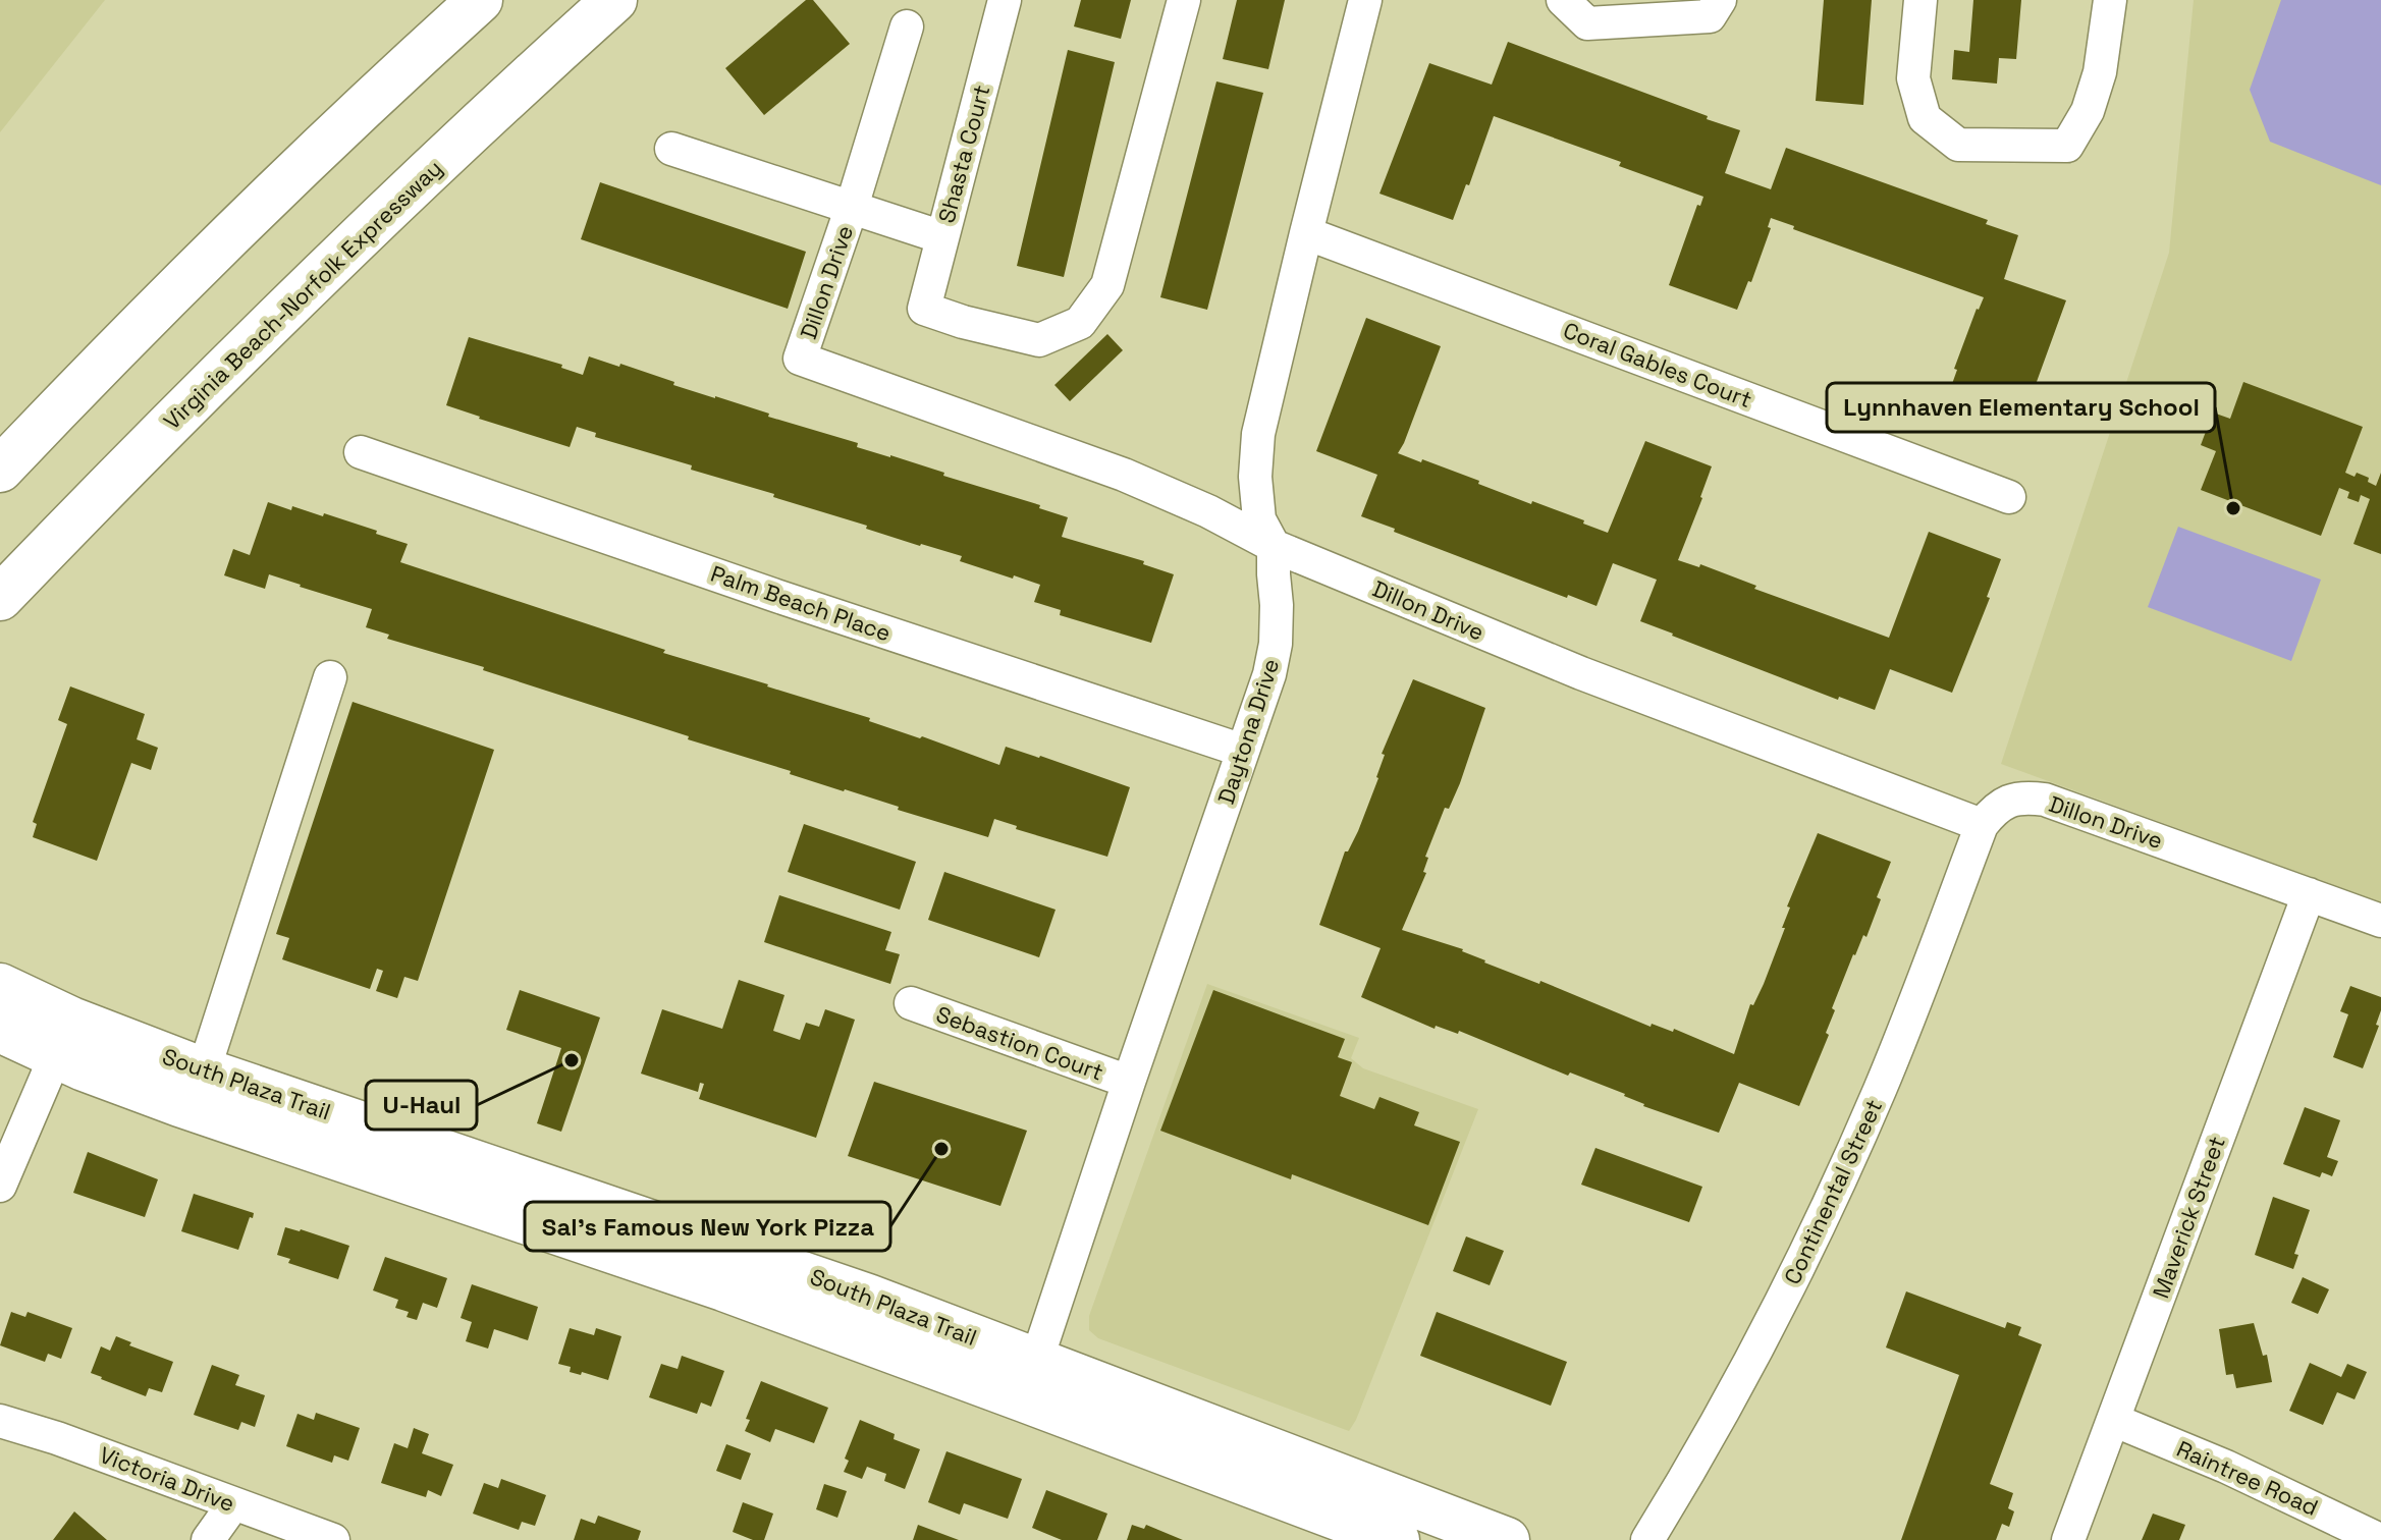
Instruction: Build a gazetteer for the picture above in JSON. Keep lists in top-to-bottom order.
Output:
{
  "streets": {
    "main road": ["Virginia Beach-Norfolk Expressway", "South Plaza Trail"],
    "street": [
      "Shasta Court",
      "Dillon Drive",
      "Coral Gables Court",
      "Palm Beach Place",
      "Daytona Drive",
      "Sebastion Court",
      "Continental Street",
      "Maverick Street",
      "Raintree Road",
      "Victoria Drive"
    ]
  },
  "crossings": [
    ["Dillon Drive", "Daytona Drive"],
    ["Dillon Drive", "Continental Street"],
    ["Dillon Drive", "Maverick Street"],
    ["Coral Gables Court", "Daytona Drive"],
    ["Palm Beach Place", "Daytona Drive"],
    ["Daytona Drive", "Sebastion Court"],
    ["Daytona Drive", "South Plaza Trail"],
    ["Maverick Street", "Raintree Road"]
  ],
  "places": ["Lynnhaven Elementary School", "U-Haul", "Sal's Famous New York Pizza"]
}
